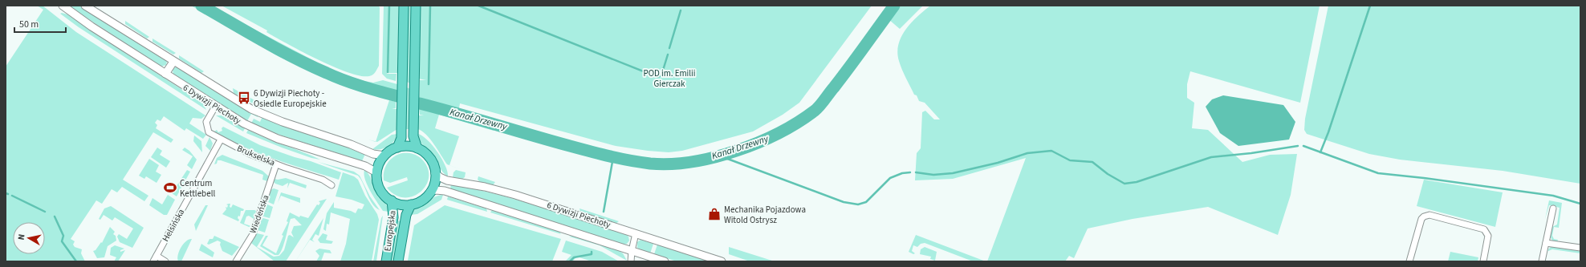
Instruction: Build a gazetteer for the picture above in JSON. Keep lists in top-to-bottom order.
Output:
{
  "streets": {
    "main road": ["Europejska"],
    "street": [
      "6 Dywizji Piechoty",
      "Brukselska",
      "Wiedeńska",
      "Helsińska"
    ]
  },
  "crossings": [
    ["6 Dywizji Piechoty", "Brukselska"],
    ["6 Dywizji Piechoty", "Europejska"],
    ["Brukselska", "Wiedeńska"],
    ["Brukselska", "Helsińska"]
  ],
  "water": ["Kanał Drzewny"],
  "parks": ["POD im. Emilii Gierczak"],
  "places": {
    "bus stop": ["6 Dywizji Piechoty - Osiedle Europejskie"],
    "sports": ["Centrum Kettlebell"],
    "shop": ["Mechanika Pojazdowa Witold Ostrysz"]
  },
  "scale_bar": "50 m",
  "north": "left"
}
